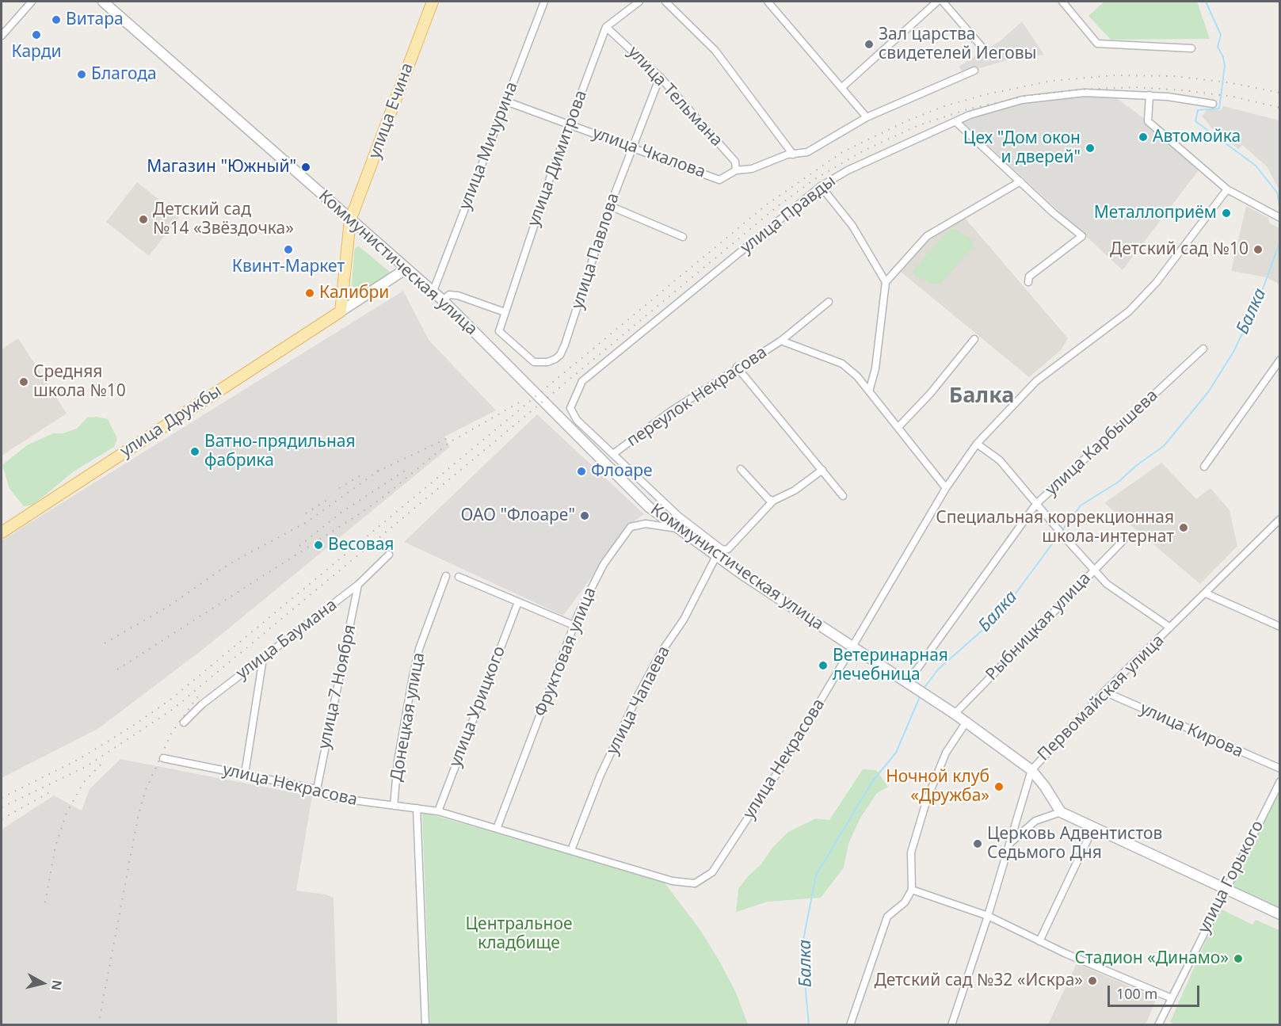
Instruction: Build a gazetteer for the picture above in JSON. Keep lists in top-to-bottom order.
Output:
{
  "streets": {
    "main road": ["улица Ечина", "Коммунистическая улица", "улица Дружбы"],
    "street": [
      "улица Тельмана",
      "улица Мичурина",
      "улица Чкалова",
      "улица Димитрова",
      "улица Правды",
      "улица Павлова",
      "переулок Некрасова",
      "улица Карбышева",
      "Рыбницкая улица",
      "улица Баумана",
      "Фруктовая улица",
      "улица 7 Ноября",
      "Первомайская улица",
      "улица Чапаева",
      "улица Урицкого",
      "Донецкая улица",
      "улица Кирова",
      "улица Некрасова",
      "улица Горького"
    ]
  },
  "crossings": [
    ["улица Тельмана", "улица Чкалова"],
    ["улица Тельмана", "улица Димитрова"],
    ["улица Тельмана", "улица Павлова"],
    ["улица Ечина", "Коммунистическая улица"],
    ["улица Мичурина", "улица Чкалова"],
    ["улица Мичурина", "Коммунистическая улица"],
    ["улица Чкалова", "улица Димитрова"],
    ["улица Чкалова", "улица Павлова"],
    ["улица Димитрова", "улица Павлова"],
    ["улица Правды", "переулок Некрасова"],
    ["Коммунистическая улица", "улица Дружбы"],
    ["Коммунистическая улица", "улица Карбышева"],
    ["Коммунистическая улица", "Рыбницкая улица"],
    ["Коммунистическая улица", "Фруктовая улица"],
    ["Коммунистическая улица", "Первомайская улица"],
    ["Коммунистическая улица", "улица Чапаева"],
    ["Коммунистическая улица", "улица Некрасова"],
    ["переулок Некрасова", "улица Некрасова"],
    ["улица Баумана", "улица 7 Ноября"],
    ["Фруктовая улица", "улица Некрасова"],
    ["улица 7 Ноября", "улица Некрасова"],
    ["Первомайская улица", "улица Кирова"],
    ["улица Чапаева", "улица Некрасова"],
    ["улица Урицкого", "улица Некрасова"],
    ["Донецкая улица", "улица Некрасова"]
  ],
  "districts": ["Балка"],
  "water": ["Балка"],
  "parks": ["Центральное кладбище"],
  "places": [
    "Витара",
    "Карди",
    "Зал царства свидетелей Иеговы",
    "Благода",
    "Автомойка",
    "Цех \"Дом окон и дверей\"",
    "Магазин \"Южный\"",
    "Металлоприём",
    "Детский сад №14 «Звёздочка»",
    "Квинт-Маркет",
    "Детский сад №10",
    "Калибри",
    "Средняя школа №10",
    "Ватно-прядильная фабрика",
    "Флоаре",
    "ОАО \"Флоаре\"",
    "Специальная коррекционная школа-интернат",
    "Весовая",
    "Ветеринарная лечебница",
    "Ночной клуб «Дружба»",
    "Церковь Адвентистов Седьмого Дня",
    "Стадион «Динамо»",
    "Детский сад №32 «Искра»"
  ],
  "scale_bar": "100 m",
  "north": "right"
}
